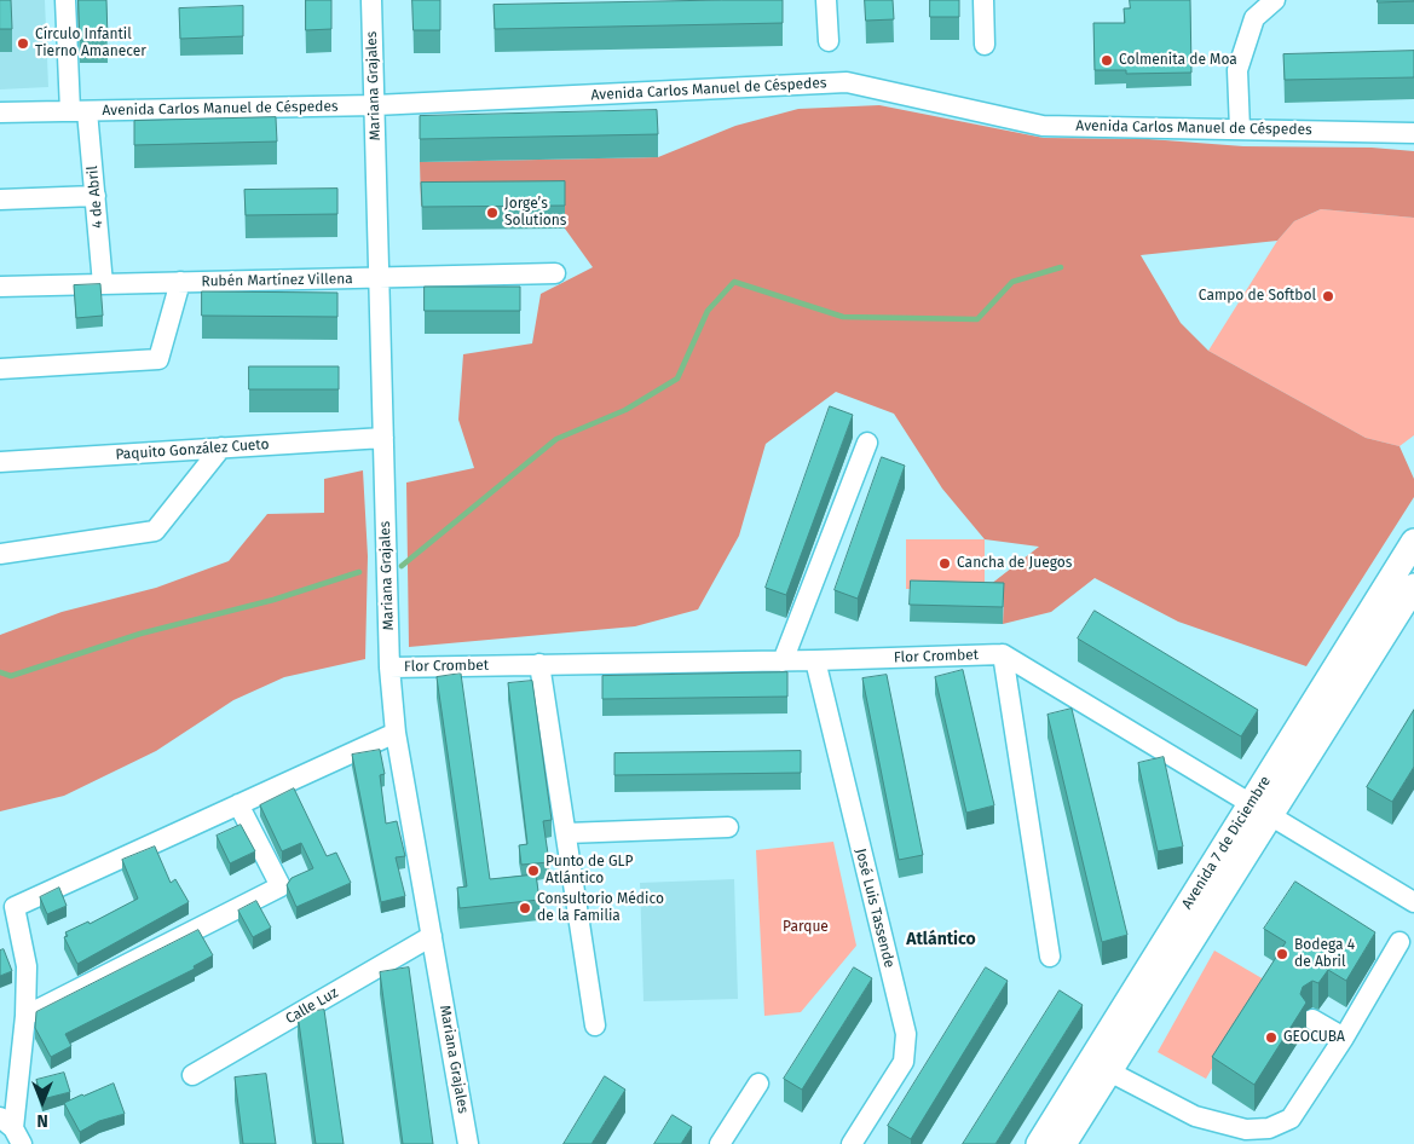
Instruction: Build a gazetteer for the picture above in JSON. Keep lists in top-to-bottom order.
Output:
{
  "streets": {
    "main road": ["Avenida 7 de Diciembre"],
    "street": [
      "Mariana Grajales",
      "Avenida Carlos Manuel de Céspedes",
      "4 de Abril",
      "Rubén Martínez Villena",
      "Paquito González Cueto",
      "Flor Crombet",
      "José Luis Tassende",
      "Calle Luz"
    ]
  },
  "crossings": [
    ["Mariana Grajales", "Avenida Carlos Manuel de Céspedes"],
    ["Mariana Grajales", "Rubén Martínez Villena"],
    ["Mariana Grajales", "Paquito González Cueto"],
    ["Mariana Grajales", "Flor Crombet"],
    ["Mariana Grajales", "Calle Luz"],
    ["Avenida Carlos Manuel de Céspedes", "4 de Abril"],
    ["4 de Abril", "Rubén Martínez Villena"],
    ["Flor Crombet", "José Luis Tassende"]
  ],
  "districts": ["Atlántico"],
  "parks": ["Parque"],
  "places": [
    "Círculo Infantil Tierno Amanecer",
    "Colmenita de Moa",
    "Jorge’s Solutions",
    "Campo de Softbol",
    "Cancha de Juegos",
    "Punto de GLP Atlántico",
    "Consultorio Médico de la Familia",
    "Bodega 4 de Abril",
    "GEOCUBA"
  ],
  "north": "bottom"
}
